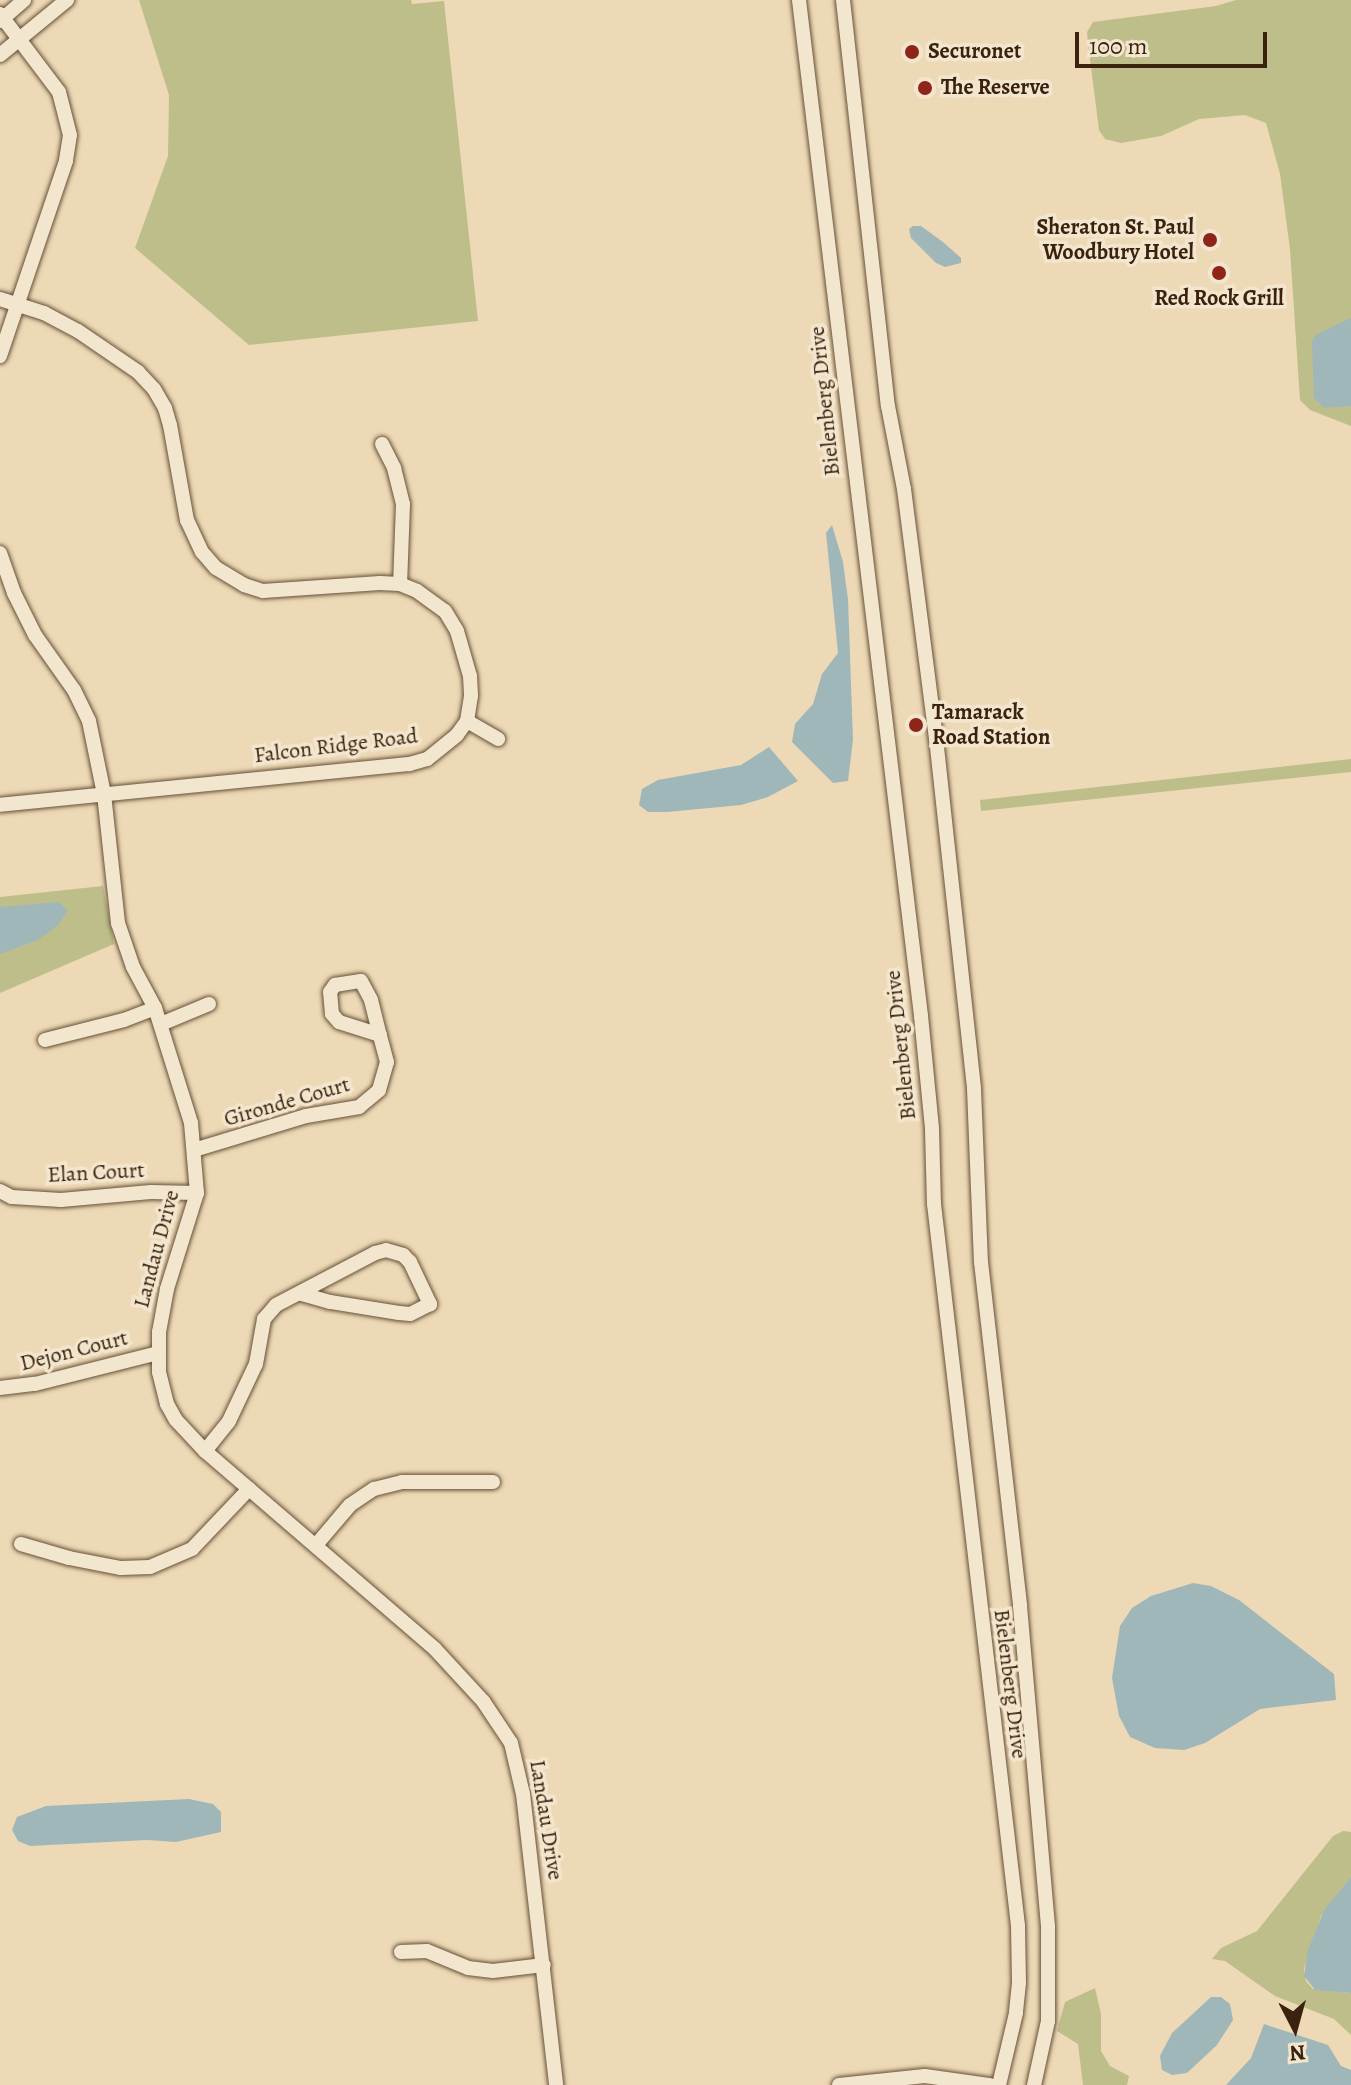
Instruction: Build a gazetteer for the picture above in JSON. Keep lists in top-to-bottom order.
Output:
{
  "streets": {
    "street": [
      "Bielenberg Drive",
      "Falcon Ridge Road",
      "Gironde Court",
      "Elan Court",
      "Landau Drive",
      "Dejon Court"
    ]
  },
  "crossings": [
    ["Falcon Ridge Road", "Landau Drive"],
    ["Gironde Court", "Landau Drive"],
    ["Elan Court", "Landau Drive"],
    ["Landau Drive", "Dejon Court"]
  ],
  "places": [
    "Securonet",
    "The Reserve",
    "Sheraton St. Paul Woodbury Hotel",
    "Red Rock Grill",
    "Tamarack Road Station"
  ],
  "scale_bar": "100 m",
  "north": "bottom"
}
